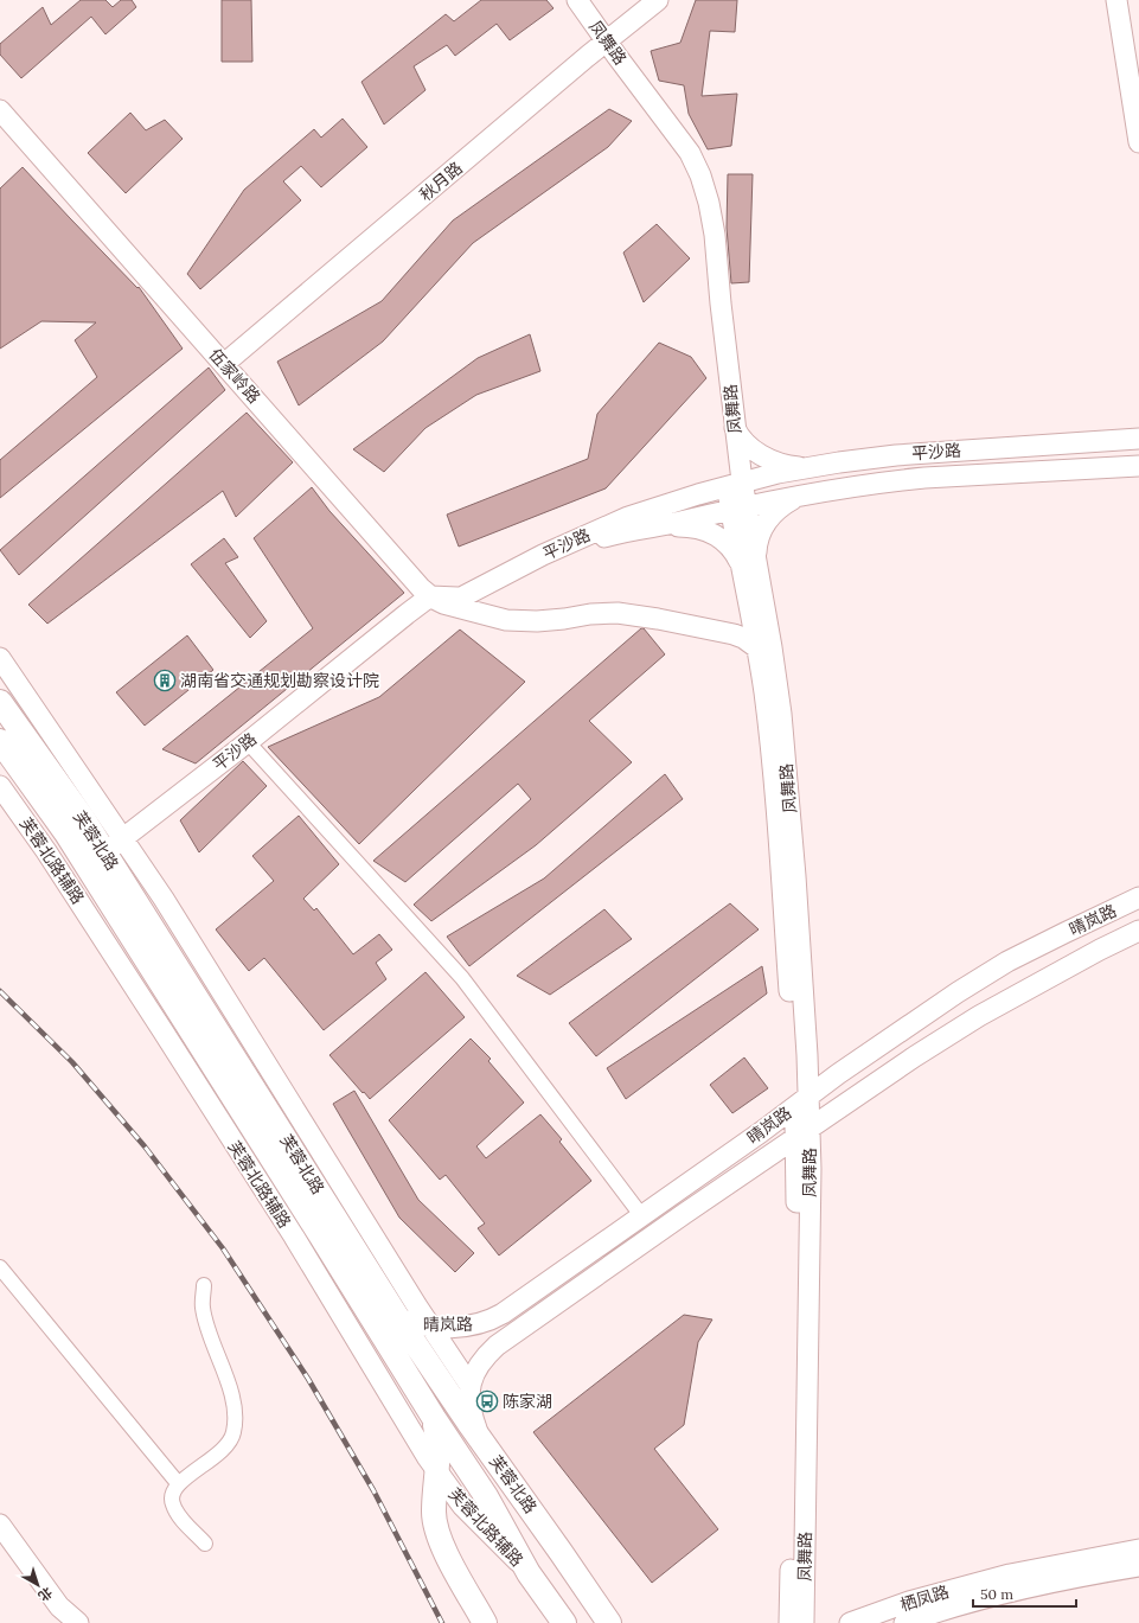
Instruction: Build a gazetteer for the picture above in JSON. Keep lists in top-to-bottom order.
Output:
{
  "streets": {
    "main road": ["芙蓉北路"],
    "street": [
      "凤舞路",
      "秋月路",
      "伍家岭路",
      "平沙路",
      "芙蓉北路辅路",
      "晴岚路",
      "栖凤路"
    ]
  },
  "crossings": [
    ["凤舞路", "秋月路"],
    ["凤舞路", "伍家岭路"],
    ["凤舞路", "平沙路"],
    ["凤舞路", "晴岚路"],
    ["秋月路", "伍家岭路"],
    ["伍家岭路", "平沙路"],
    ["平沙路", "芙蓉北路"],
    ["芙蓉北路", "芙蓉北路辅路"],
    ["芙蓉北路", "晴岚路"]
  ],
  "places": {
    "building": ["湖南省交通规划勘察设计院"],
    "bus stop": ["陈家湖"]
  },
  "scale_bar": "50 m",
  "north": "bottom right"
}
